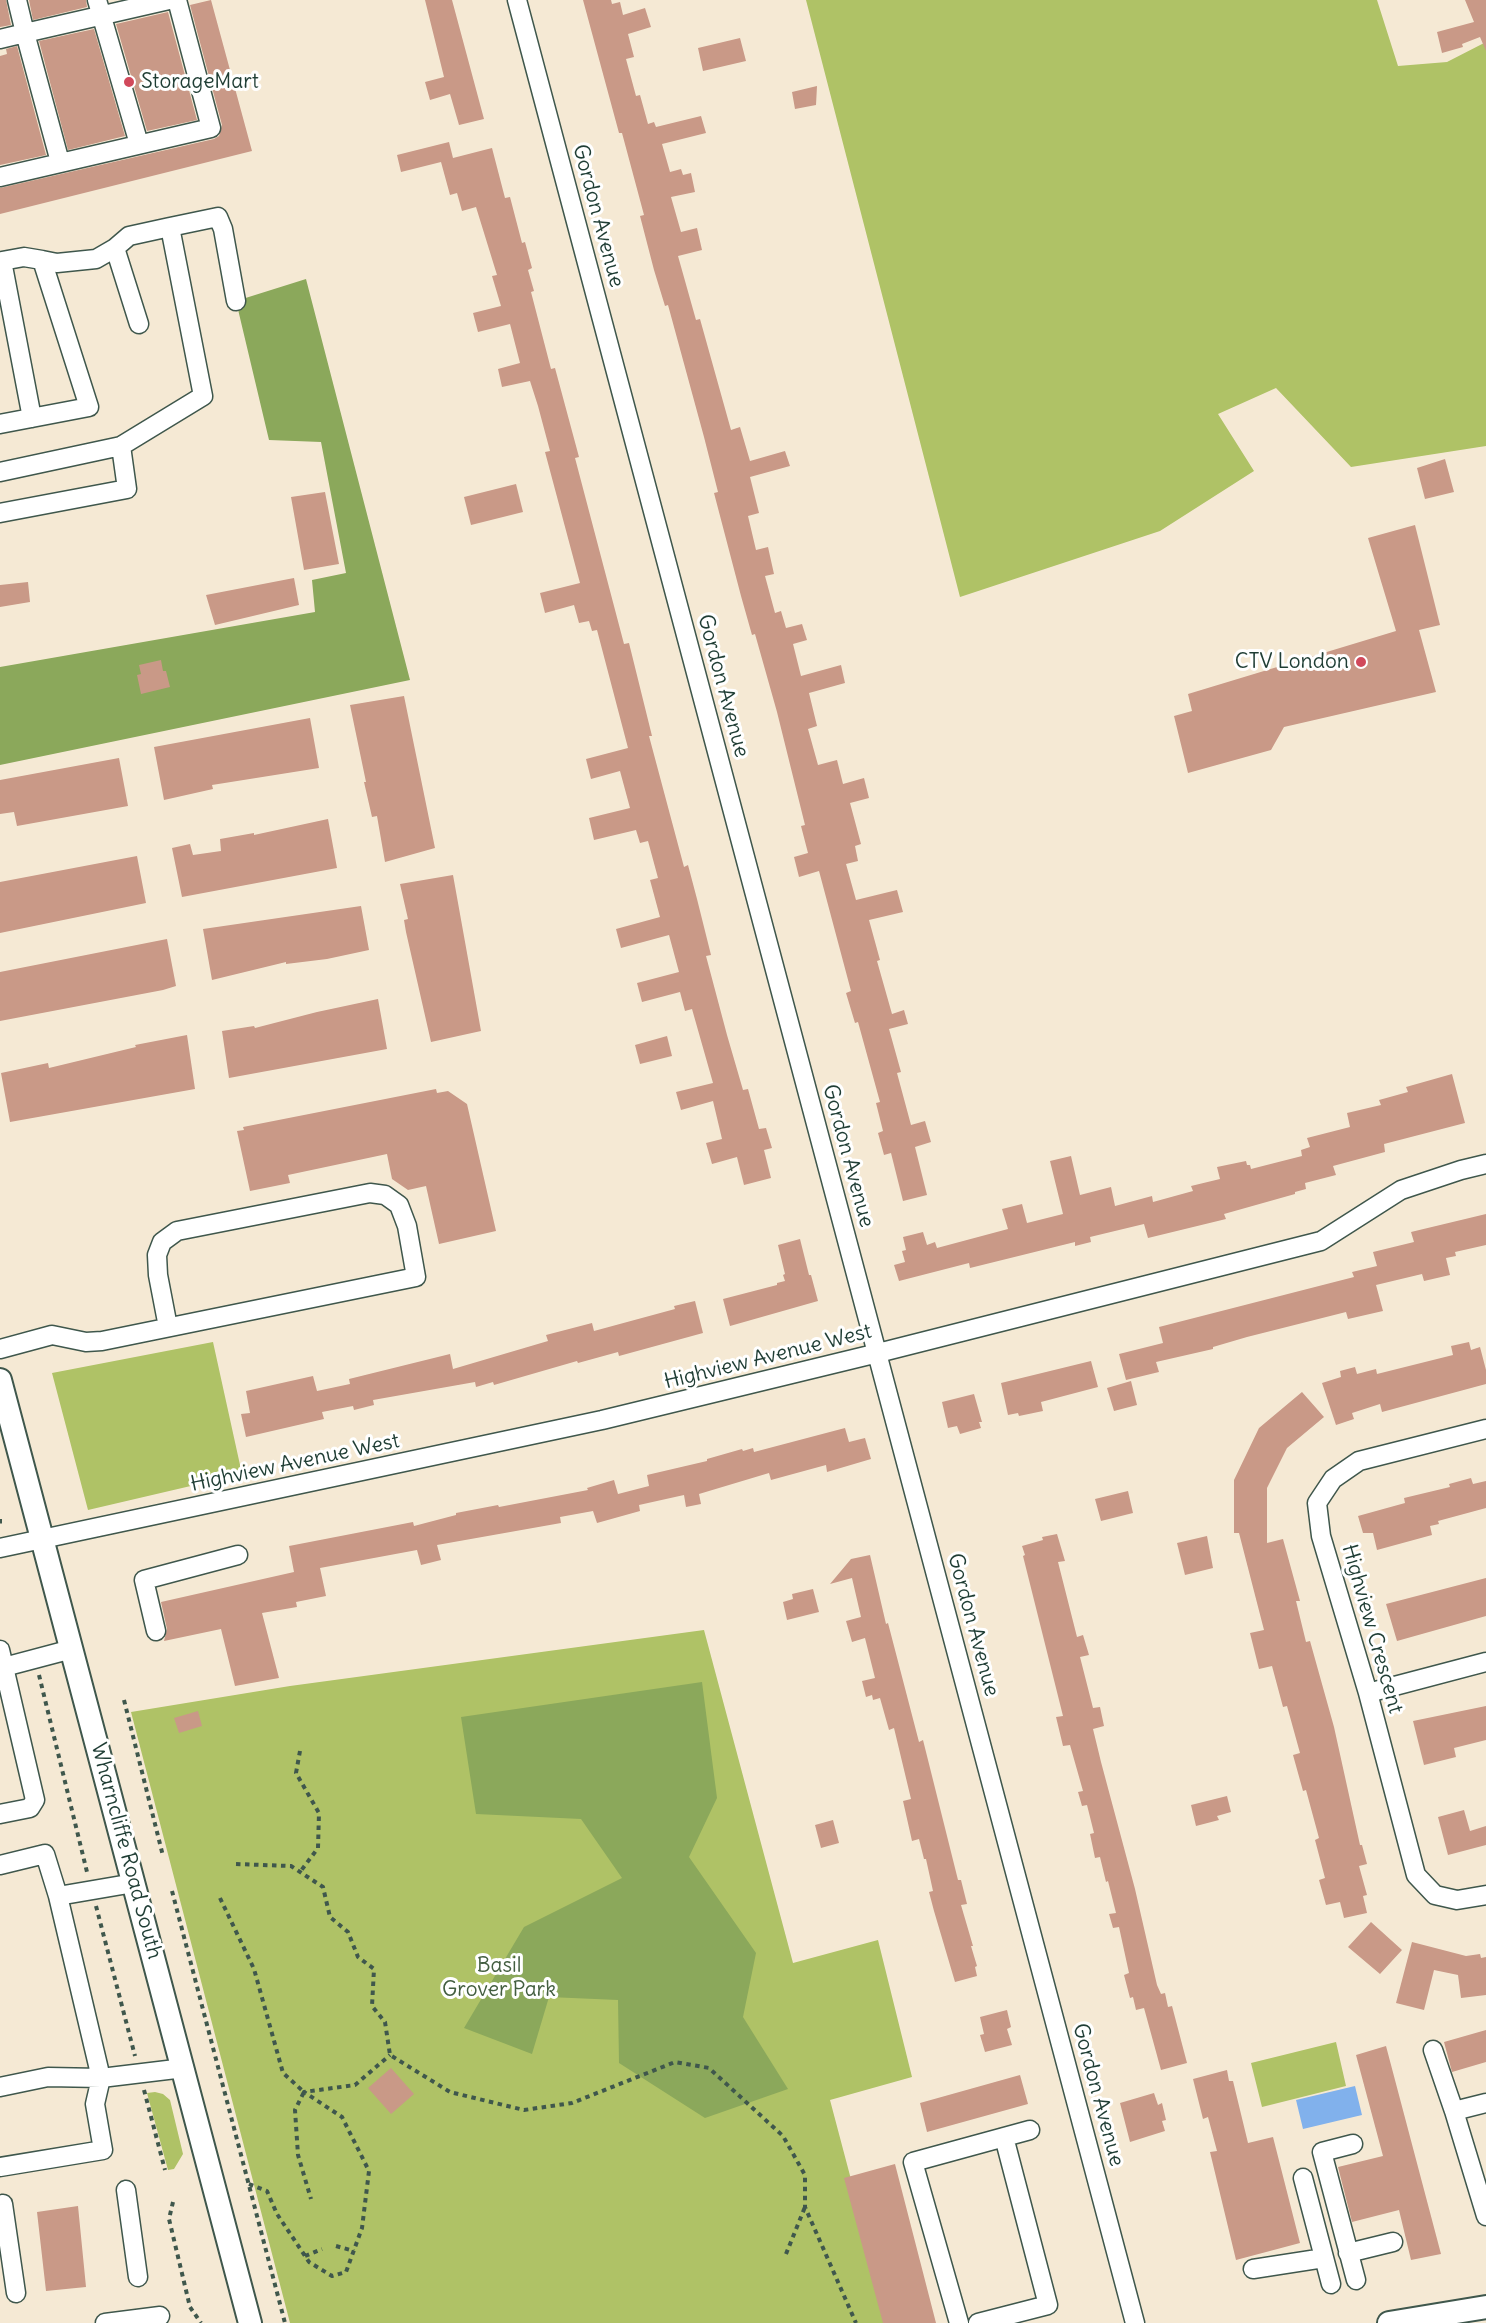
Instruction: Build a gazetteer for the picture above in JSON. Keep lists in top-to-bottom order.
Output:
{
  "streets": {
    "main road": ["Wharncliffe Road South"],
    "street": ["Gordon Avenue", "Highview Avenue West", "Highview Crescent"]
  },
  "crossings": [
    ["Gordon Avenue", "Highview Avenue West"],
    ["Highview Avenue West", "Wharncliffe Road South"]
  ],
  "parks": ["Basil Grover Park"],
  "places": ["StorageMart", "CTV London"]
}
